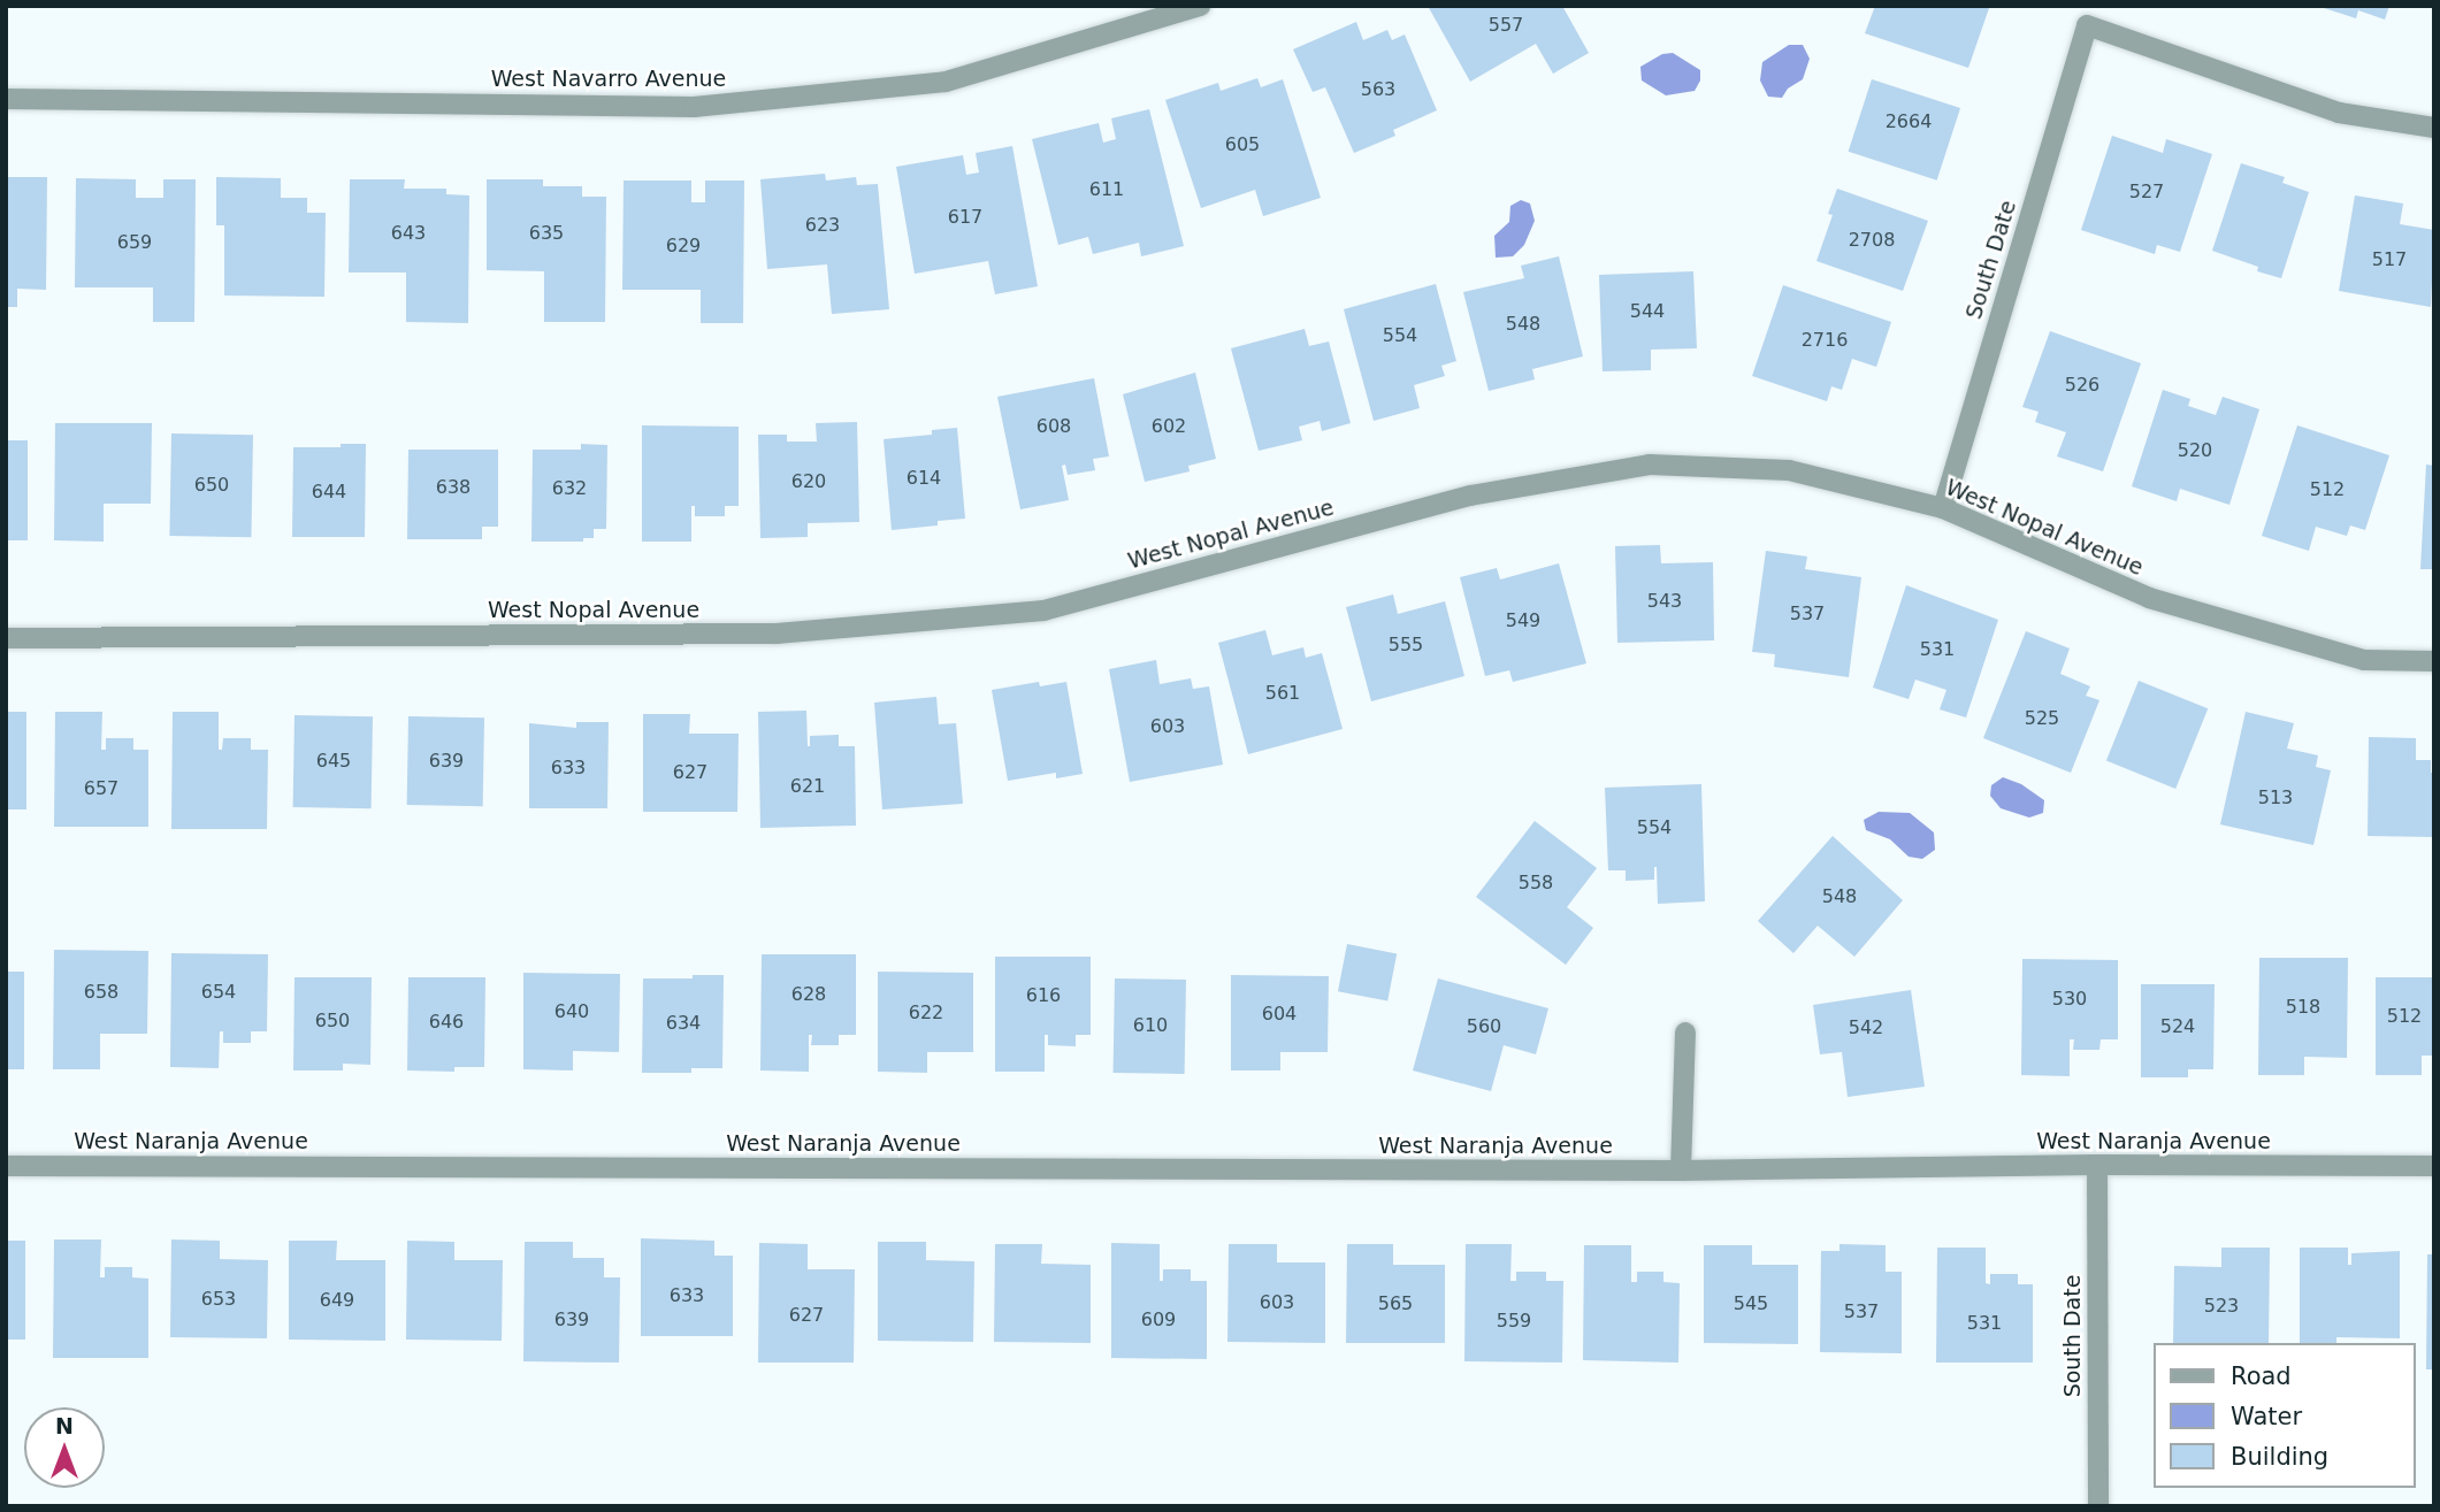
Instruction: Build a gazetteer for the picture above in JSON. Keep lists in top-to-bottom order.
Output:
{
  "streets": {
    "street": [
      "West Navarro Avenue",
      "South Date",
      "West Nopal Avenue",
      "West Naranja Avenue"
    ]
  },
  "crossings": [
    ["South Date", "West Nopal Avenue"],
    ["South Date", "West Naranja Avenue"]
  ],
  "house_numbers": [
    "557",
    "563",
    "2664",
    "605",
    "611",
    "527",
    "617",
    "623",
    "643",
    "635",
    "2708",
    "659",
    "629",
    "517",
    "544",
    "548",
    "554",
    "2716",
    "526",
    "608",
    "602",
    "520",
    "614",
    "620",
    "650",
    "638",
    "632",
    "512",
    "644",
    "543",
    "537",
    "549",
    "555",
    "531",
    "561",
    "525",
    "603",
    "645",
    "639",
    "633",
    "627",
    "621",
    "657",
    "513",
    "554",
    "558",
    "548",
    "658",
    "654",
    "628",
    "616",
    "530",
    "518",
    "640",
    "622",
    "604",
    "512",
    "650",
    "646",
    "634",
    "610",
    "560",
    "524",
    "542",
    "633",
    "653",
    "649",
    "603",
    "565",
    "545",
    "523",
    "537",
    "627",
    "639",
    "609",
    "559",
    "531"
  ],
  "legend": ["Road", "Water", "Building"],
  "north": "top"
}
